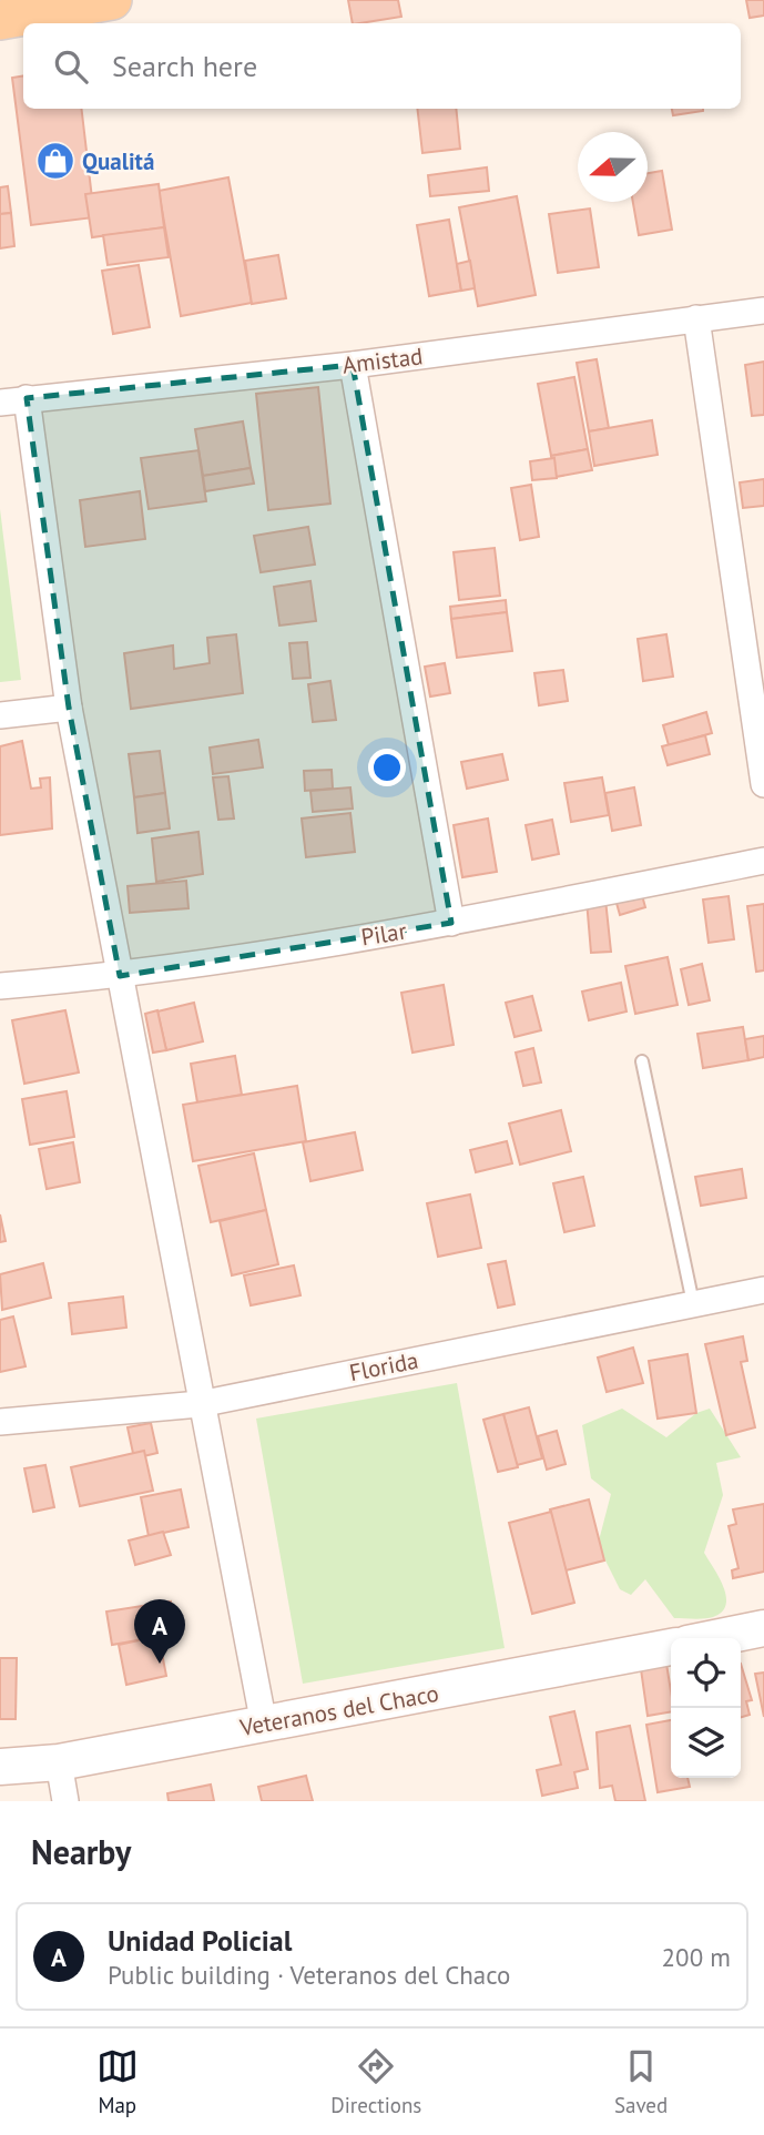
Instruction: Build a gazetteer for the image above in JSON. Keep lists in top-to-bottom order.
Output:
{
  "streets": {
    "street": [
      "Amistad",
      "Pilar",
      "Florida",
      "Veteranos del Chaco"
    ]
  },
  "places": {
    "shop": ["Qualitá"]
  },
  "north": "left",
  "page": {
    "search": "Search here",
    "pins": "A",
    "heading": "Nearby",
    "list": [
      {
        "mark": "A",
        "name": "Unidad Policial",
        "note": "Public building · Veteranos del Chaco",
        "value": "200 m"
      }
    ],
    "nav": ["Map", "Directions", "Saved"]
  }
}
